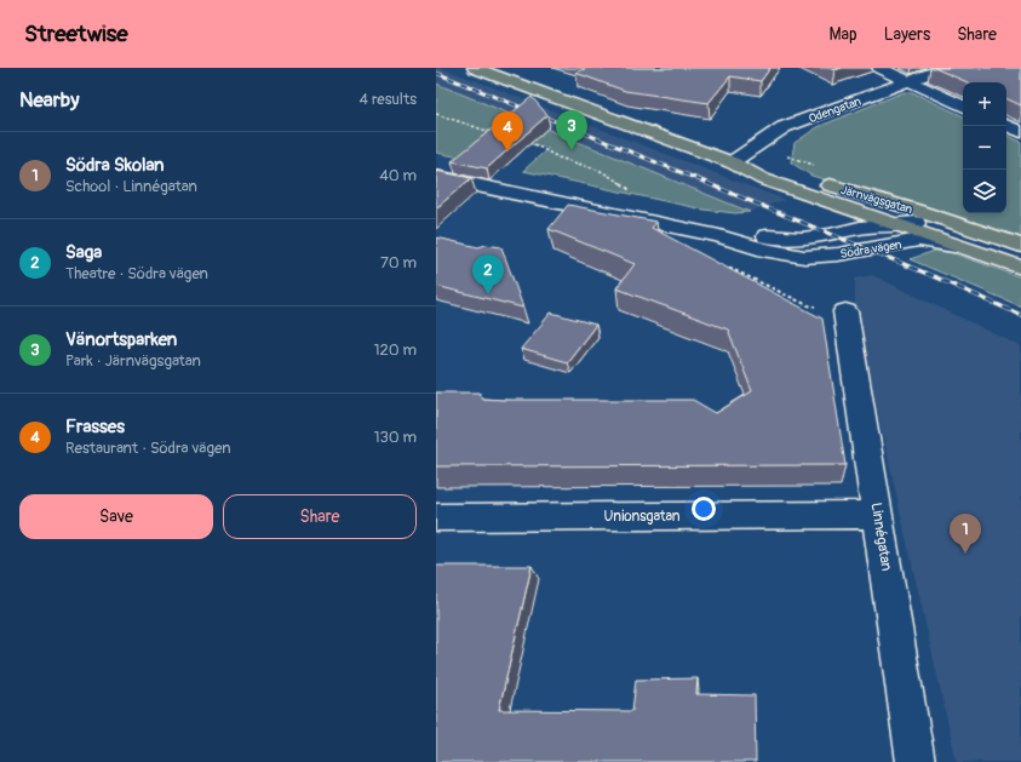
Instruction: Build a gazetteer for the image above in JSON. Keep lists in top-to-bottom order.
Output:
{
  "streets": {
    "main road": ["Järnvägsgatan", "Södra vägen"],
    "street": ["Odengatan", "Unionsgatan", "Linnégatan"]
  },
  "crossings": [
    ["Odengatan", "Järnvägsgatan"],
    ["Järnvägsgatan", "Södra vägen"],
    ["Unionsgatan", "Linnégatan"]
  ],
  "page": {
    "header": "Streetwise",
    "nav": ["Map", "Layers", "Share"],
    "heading": ["Nearby", "4 results"],
    "map_buttons": ["+", "−"],
    "pins": [
      "3",
      "4",
      "2",
      "1"
    ],
    "list": [
      {
        "mark": "1",
        "name": "Södra Skolan",
        "note": "School · Linnégatan",
        "value": "40 m"
      },
      {
        "mark": "2",
        "name": "Saga",
        "note": "Theatre · Södra vägen",
        "value": "70 m"
      },
      {
        "mark": "3",
        "name": "Vänortsparken",
        "note": "Park · Järnvägsgatan",
        "value": "120 m"
      },
      {
        "mark": "4",
        "name": "Frasses",
        "note": "Restaurant · Södra vägen",
        "value": "130 m"
      }
    ],
    "buttons": ["Save", "Share"]
  }
}
